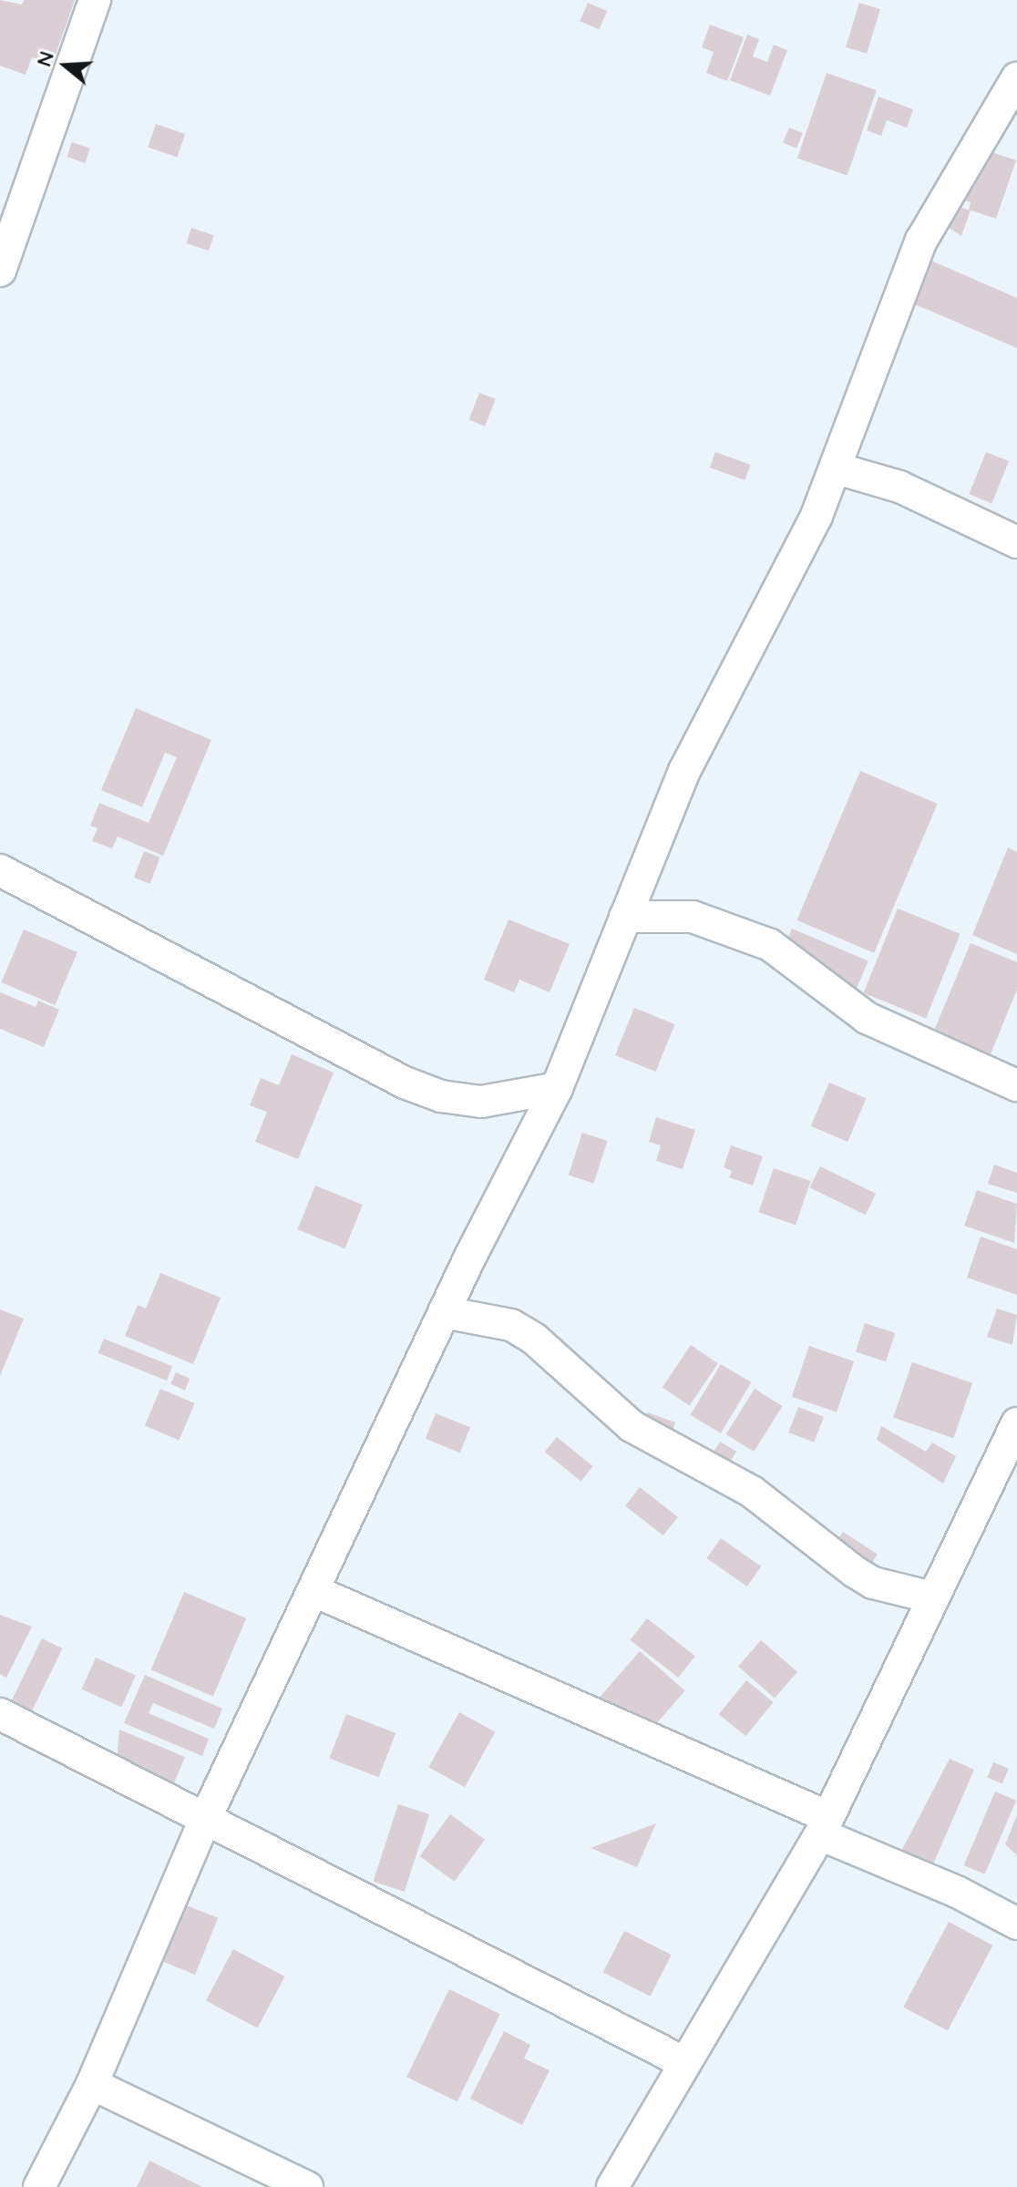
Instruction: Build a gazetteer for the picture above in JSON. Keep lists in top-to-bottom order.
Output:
{
  "north": "left"
}
